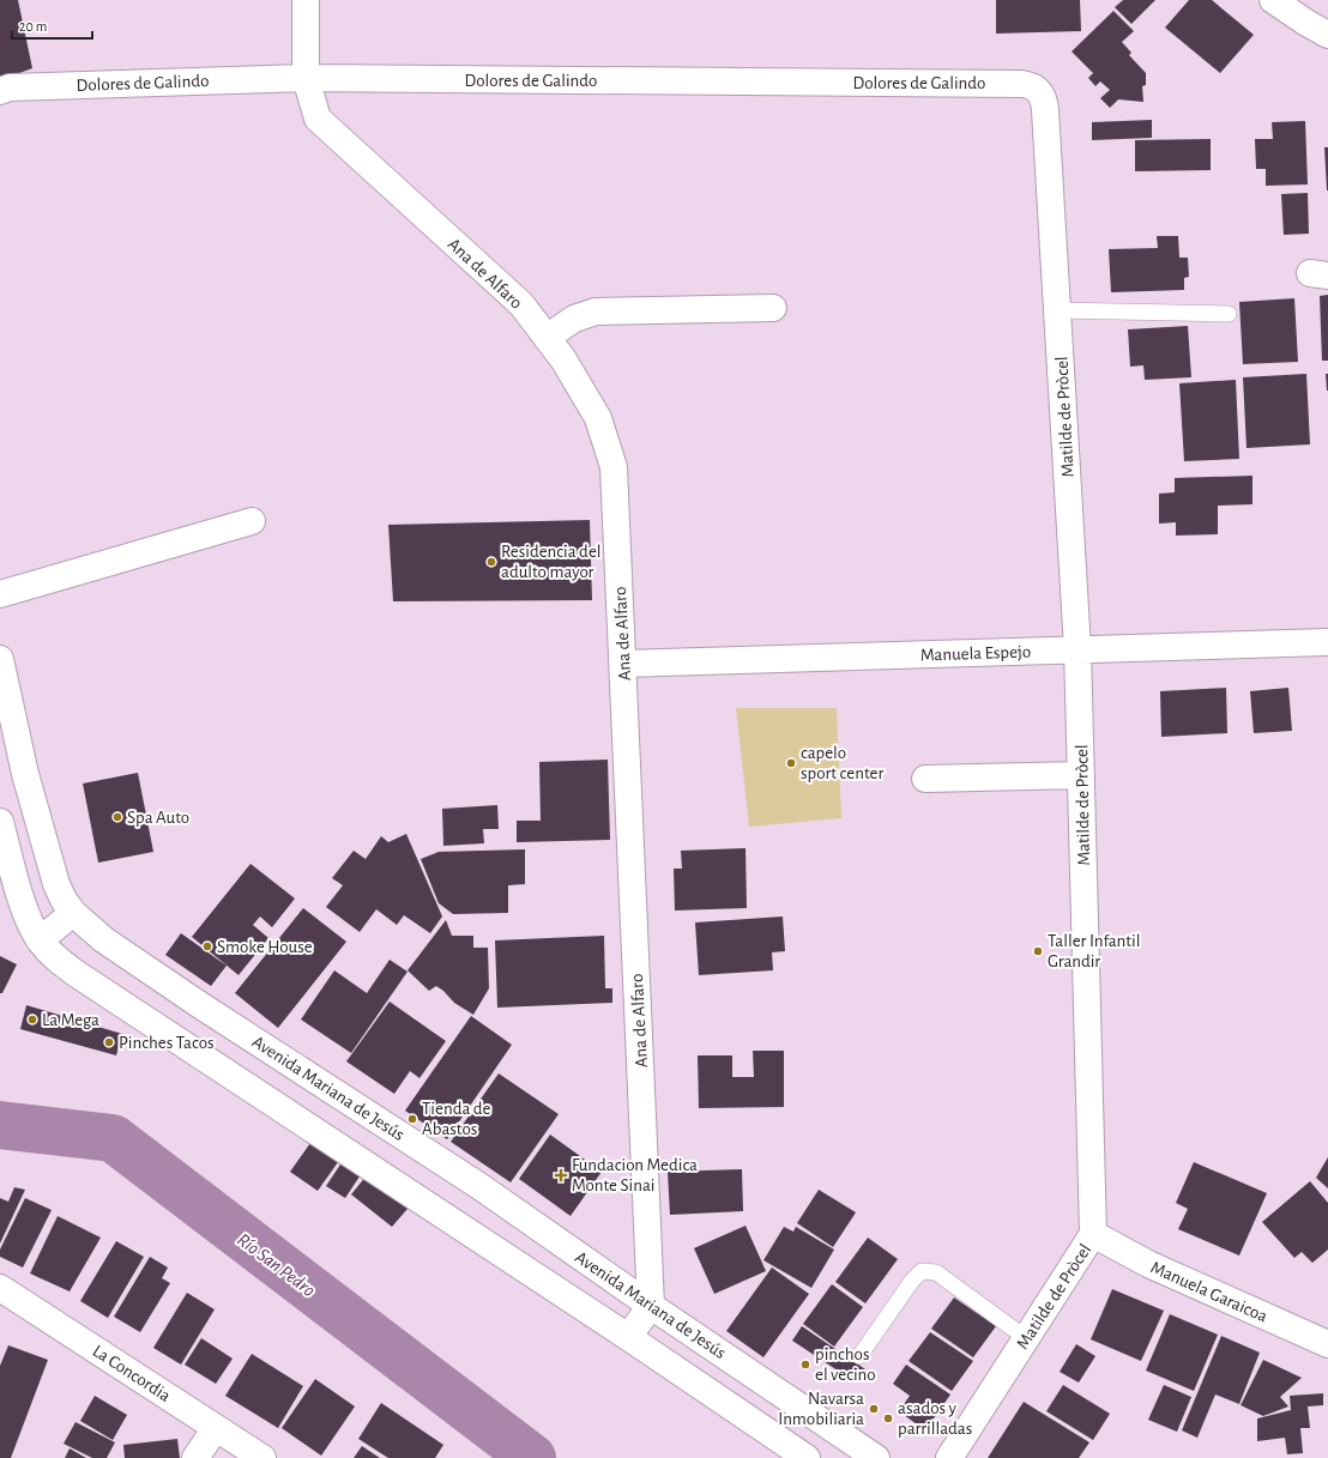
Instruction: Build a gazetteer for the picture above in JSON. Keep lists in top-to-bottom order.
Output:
{
  "streets": {
    "street": [
      "Dolores de Galindo",
      "Ana de Alfaro",
      "Matilde de Pròcel",
      "Manuela Espejo",
      "Avenida Mariana de Jesús",
      "Manuela Garaicoa",
      "La Concordia"
    ]
  },
  "crossings": [
    ["Dolores de Galindo", "Ana de Alfaro"],
    ["Dolores de Galindo", "Matilde de Pròcel"],
    ["Ana de Alfaro", "Manuela Espejo"],
    ["Ana de Alfaro", "Avenida Mariana de Jesús"],
    ["Matilde de Pròcel", "Manuela Espejo"],
    ["Matilde de Pròcel", "Manuela Garaicoa"]
  ],
  "water": ["Río San Pedro"],
  "places": {
    "other": [
      "Residencia del adulto mayor",
      "capelo sport center",
      "Spa Auto",
      "Smoke House",
      "Taller Infantil Grandir",
      "La Mega",
      "Pinches Tacos",
      "Tienda de Abastos",
      "pinchos el vecino",
      "Navarsa Inmobiliaria",
      "asados y parrilladas"
    ],
    "health": ["Fundacion Medica Monte Sinai"]
  },
  "scale_bar": "20 m"
}
